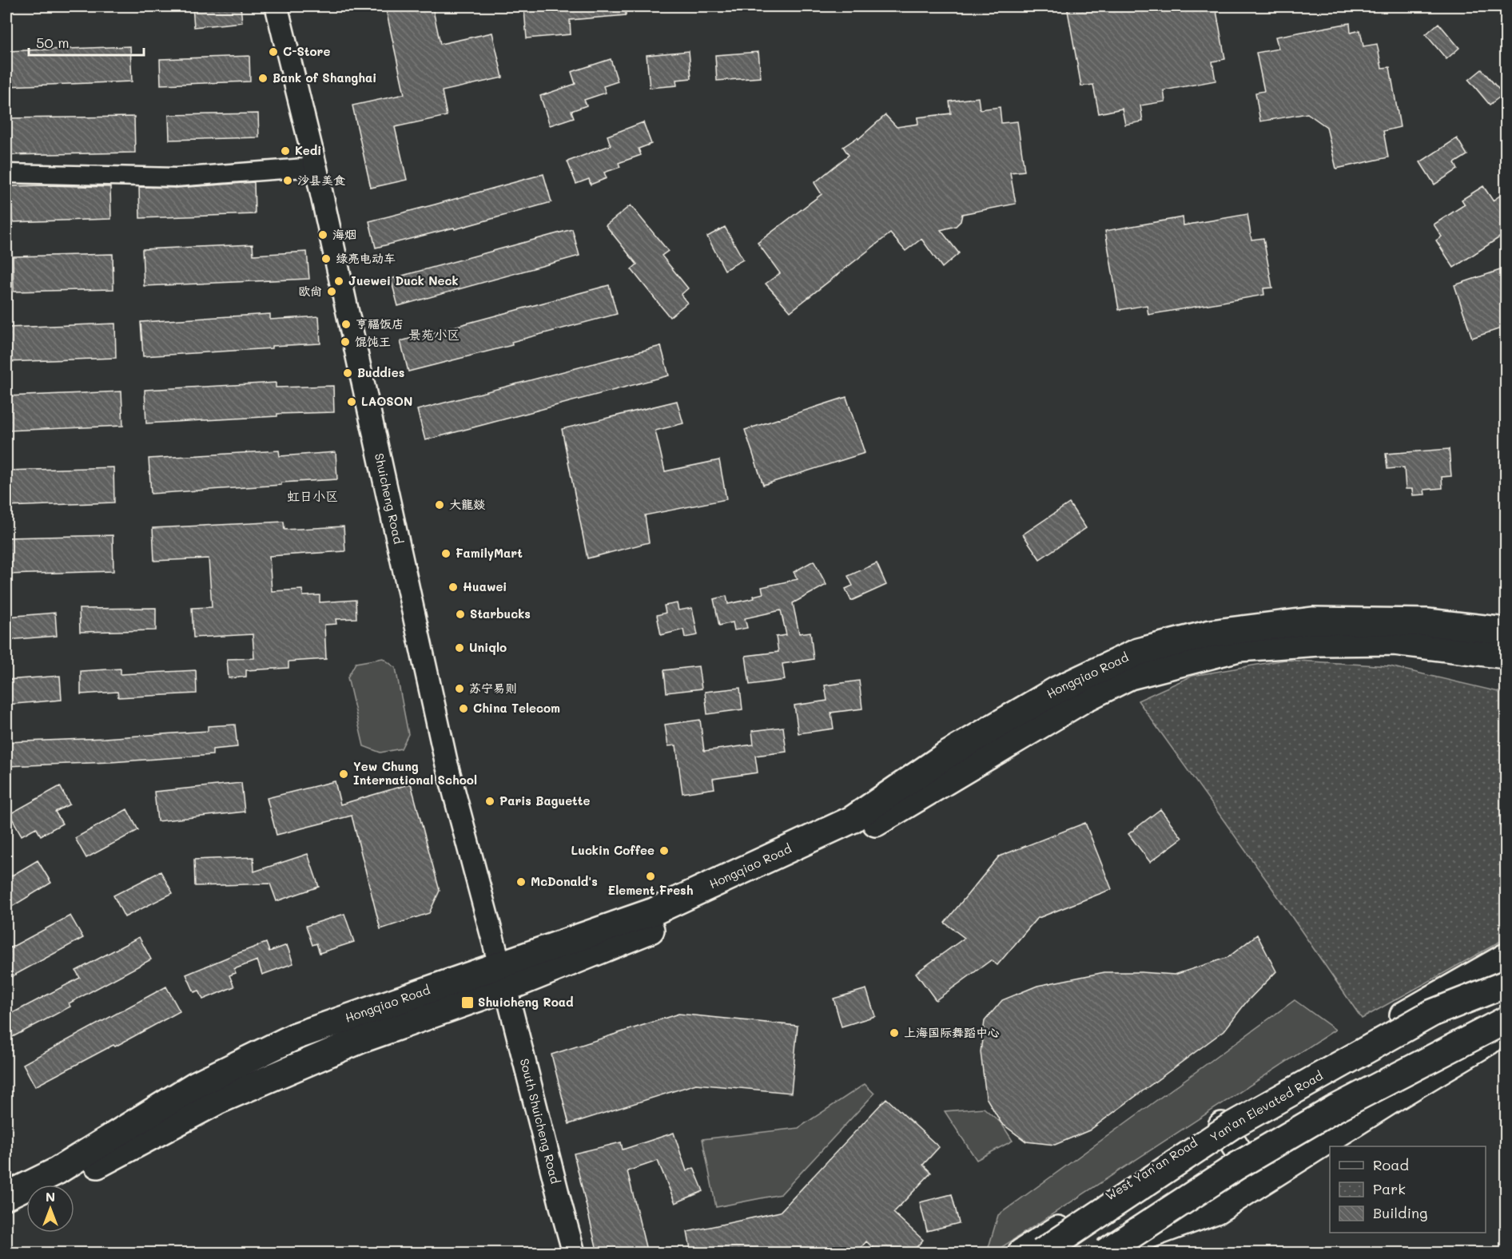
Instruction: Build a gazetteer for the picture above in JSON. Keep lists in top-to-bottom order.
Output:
{
  "streets": {
    "main road": ["Hongqiao Road", "Yan'an Elevated Road", "West Yan'an Road"],
    "street": ["Shuicheng Road", "South Shuicheng Road"]
  },
  "crossings": [
    ["Shuicheng Road", "Hongqiao Road"],
    ["Shuicheng Road", "South Shuicheng Road"],
    ["Hongqiao Road", "South Shuicheng Road"]
  ],
  "districts": ["景苑小区", "虹日小区"],
  "places": {
    "other": [
      "C-Store",
      "Bank of Shanghai",
      "Kedi",
      "沙县美食",
      "海烟",
      "绿亮电动车",
      "Juewei Duck Neck",
      "欧尚",
      "亨福饭店",
      "馄饨王",
      "Buddies",
      "LAOSON",
      "大龍燚",
      "FamilyMart",
      "Huawei",
      "Starbucks",
      "Uniqlo",
      "苏宁易则",
      "China Telecom",
      "Yew Chung International School",
      "Paris Baguette",
      "Luckin Coffee",
      "Element Fresh",
      "McDonald's",
      "上海国际舞蹈中心"
    ],
    "transit": ["Shuicheng Road"]
  },
  "legend": ["Road", "Park", "Building"],
  "scale_bar": "50 m",
  "north": "top"
}
